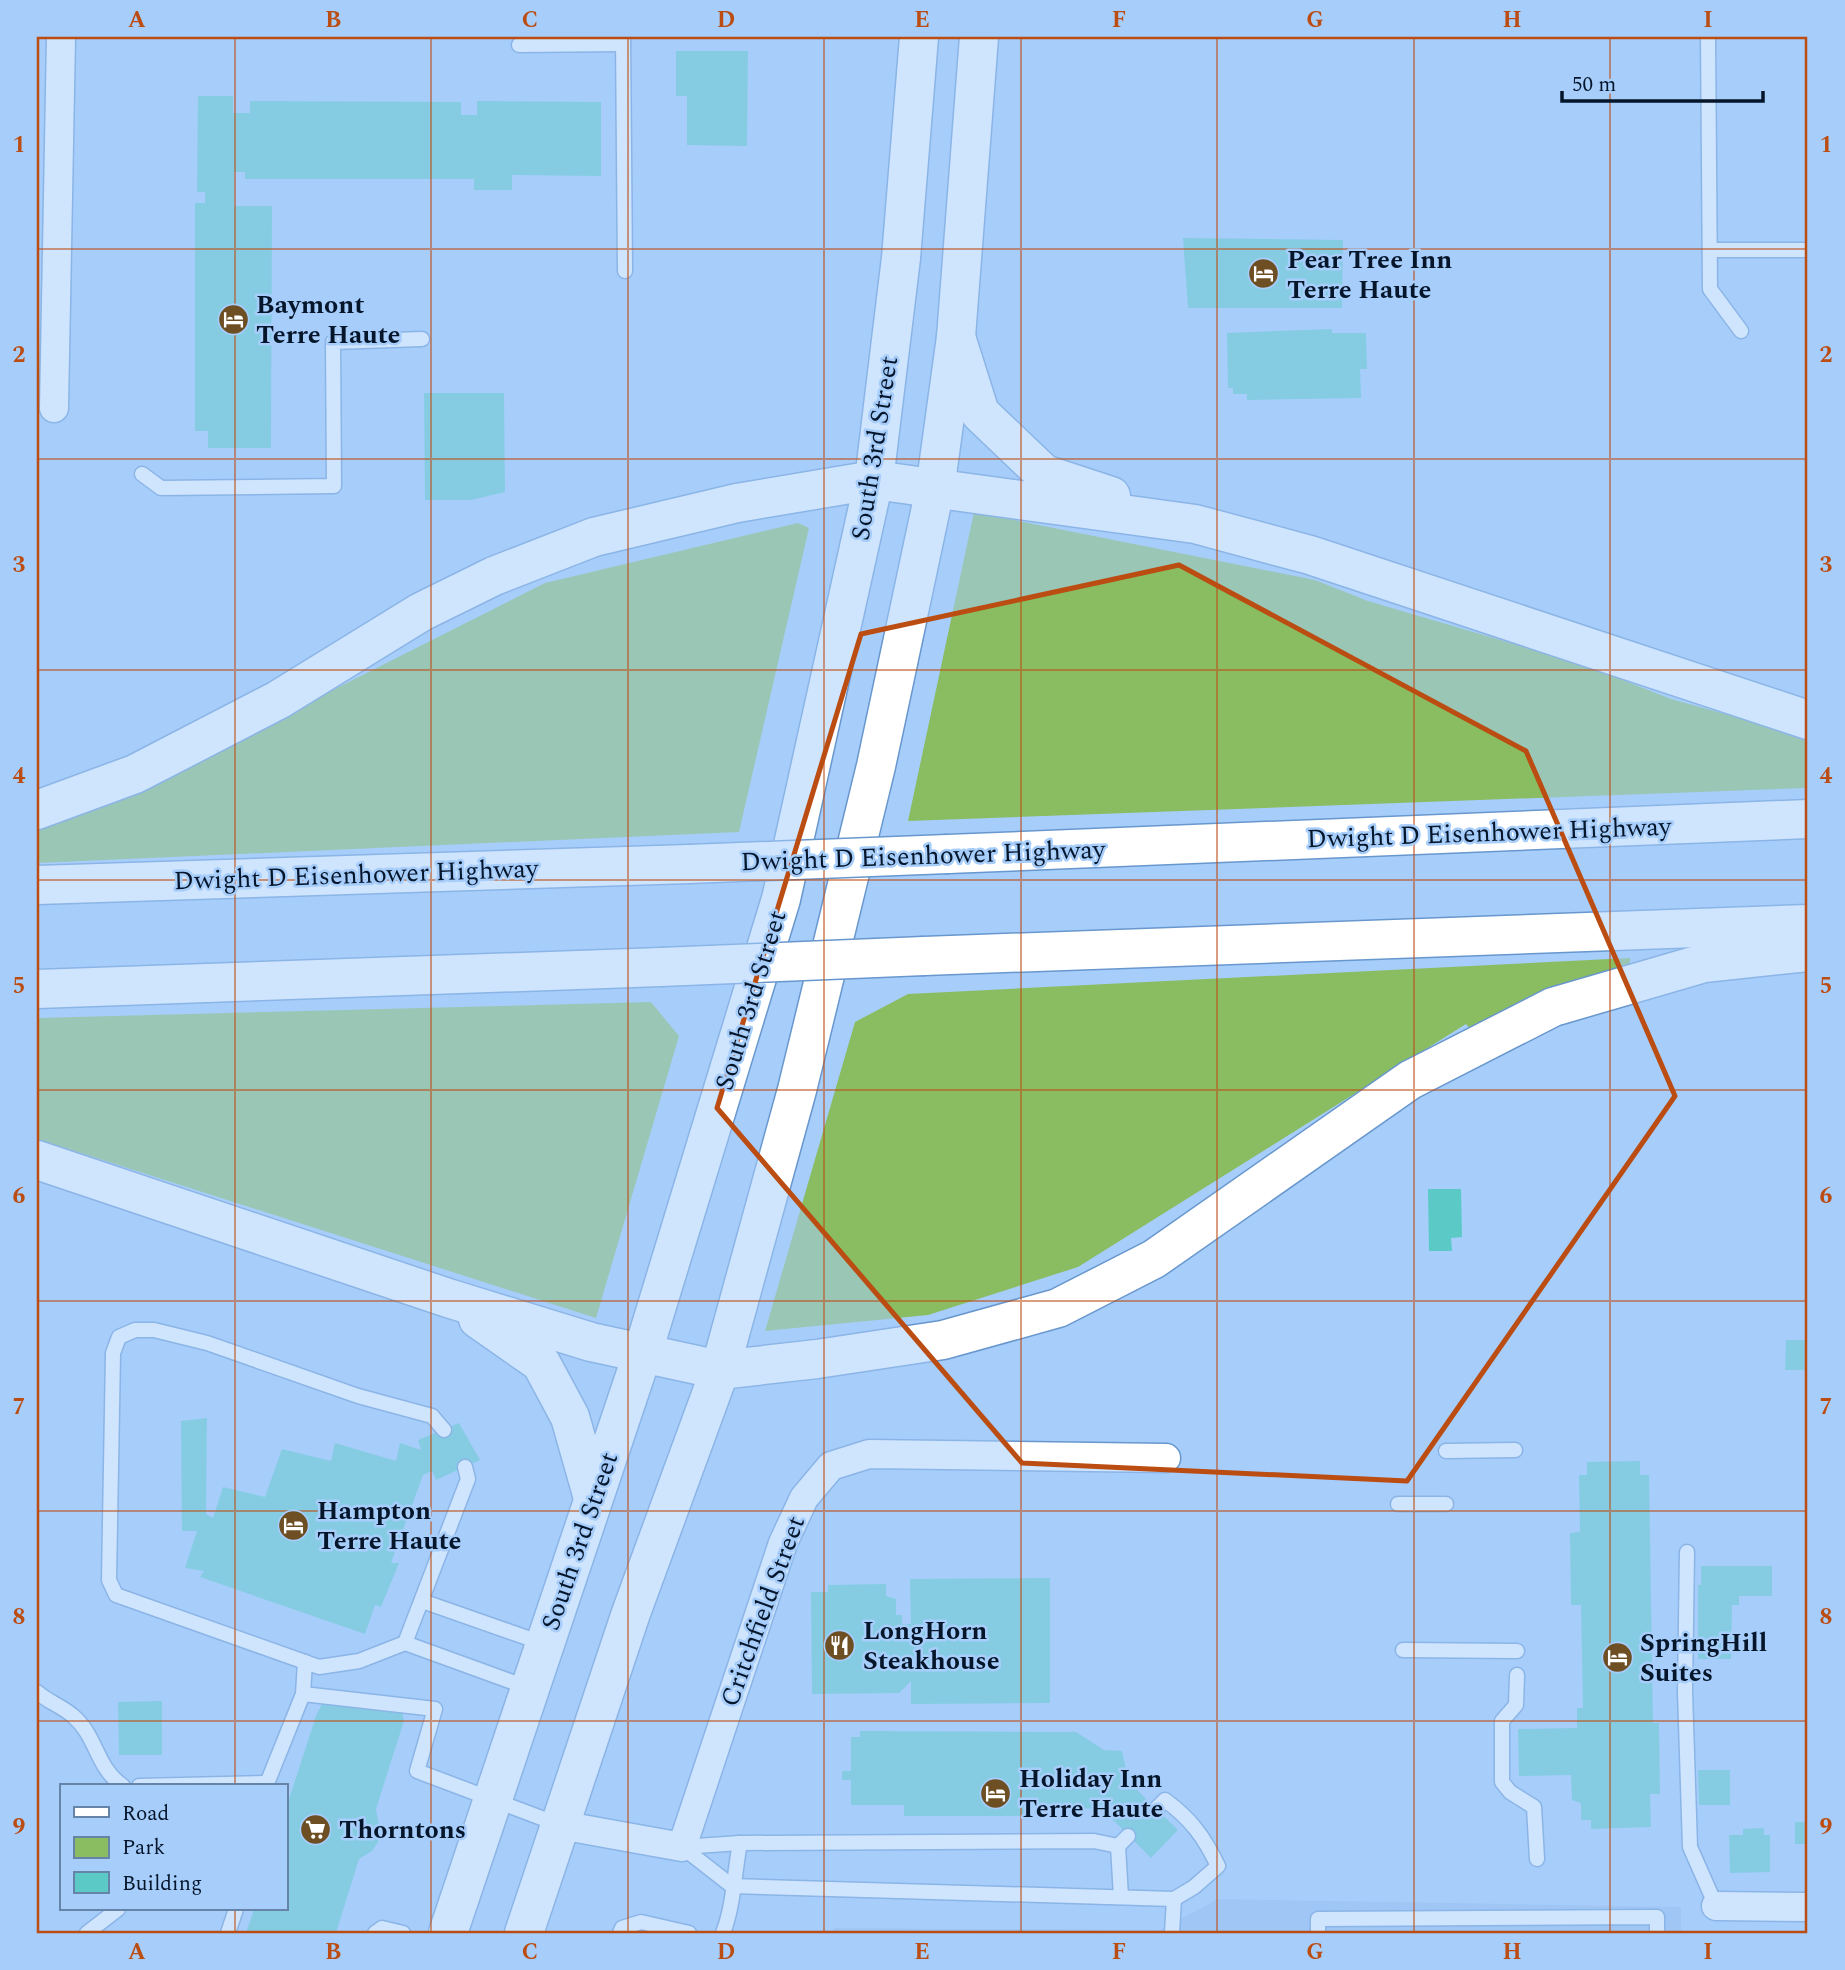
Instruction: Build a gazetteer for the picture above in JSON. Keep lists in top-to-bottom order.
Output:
{
  "streets": {
    "highway": ["South 3rd Street", "Dwight D Eisenhower Highway"],
    "street": ["Critchfield Street"]
  },
  "places": {
    "hotel": [
      "Pear Tree Inn Terre Haute",
      "Baymont Terre Haute",
      "Hampton Terre Haute",
      "SpringHill Suites",
      "Holiday Inn Terre Haute"
    ],
    "restaurant": ["LongHorn Steakhouse"],
    "supermarket": ["Thorntons"]
  },
  "legend": ["Road", "Park", "Building"],
  "scale_bar": "50 m",
  "grid": {
    "columns": [
      "A",
      "B",
      "C",
      "D",
      "E",
      "F",
      "G",
      "H",
      "I"
    ],
    "rows": [
      "1",
      "2",
      "3",
      "4",
      "5",
      "6",
      "7",
      "8",
      "9"
    ]
  }
}
